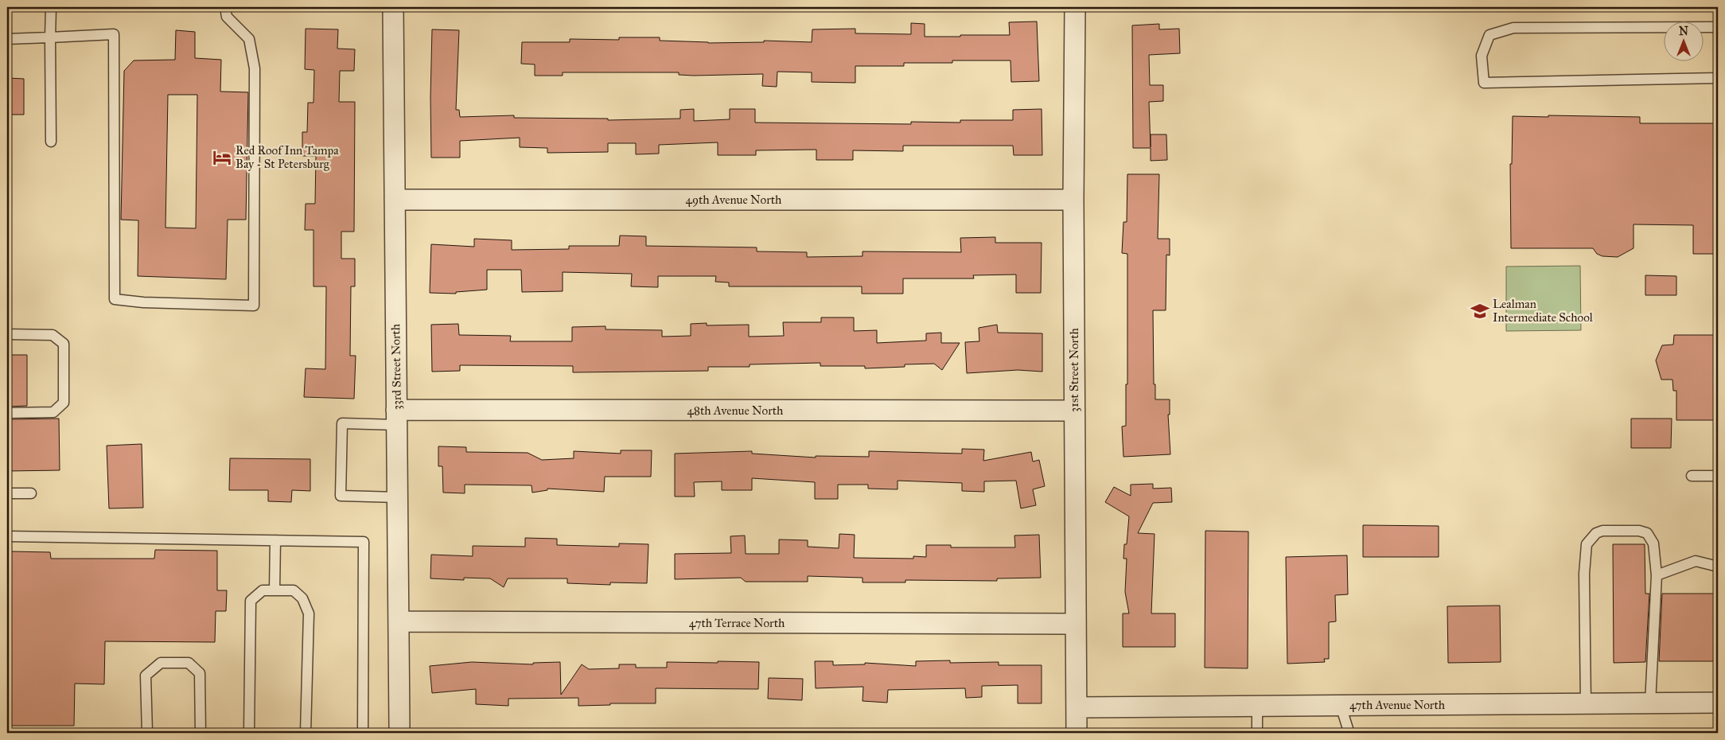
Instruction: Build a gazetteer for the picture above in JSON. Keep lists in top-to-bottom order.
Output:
{
  "streets": {
    "street": [
      "49th Avenue North",
      "33rd Street North",
      "31st Street North",
      "48th Avenue North",
      "47th Terrace North",
      "47th Avenue North"
    ]
  },
  "crossings": [
    ["49th Avenue North", "33rd Street North"],
    ["49th Avenue North", "31st Street North"],
    ["33rd Street North", "48th Avenue North"],
    ["33rd Street North", "47th Terrace North"],
    ["31st Street North", "48th Avenue North"],
    ["31st Street North", "47th Terrace North"],
    ["31st Street North", "47th Avenue North"]
  ],
  "places": {
    "hotel": ["Red Roof Inn Tampa Bay - St Petersburg"],
    "school or university": ["Lealman Intermediate School"]
  },
  "north": "top"
}
